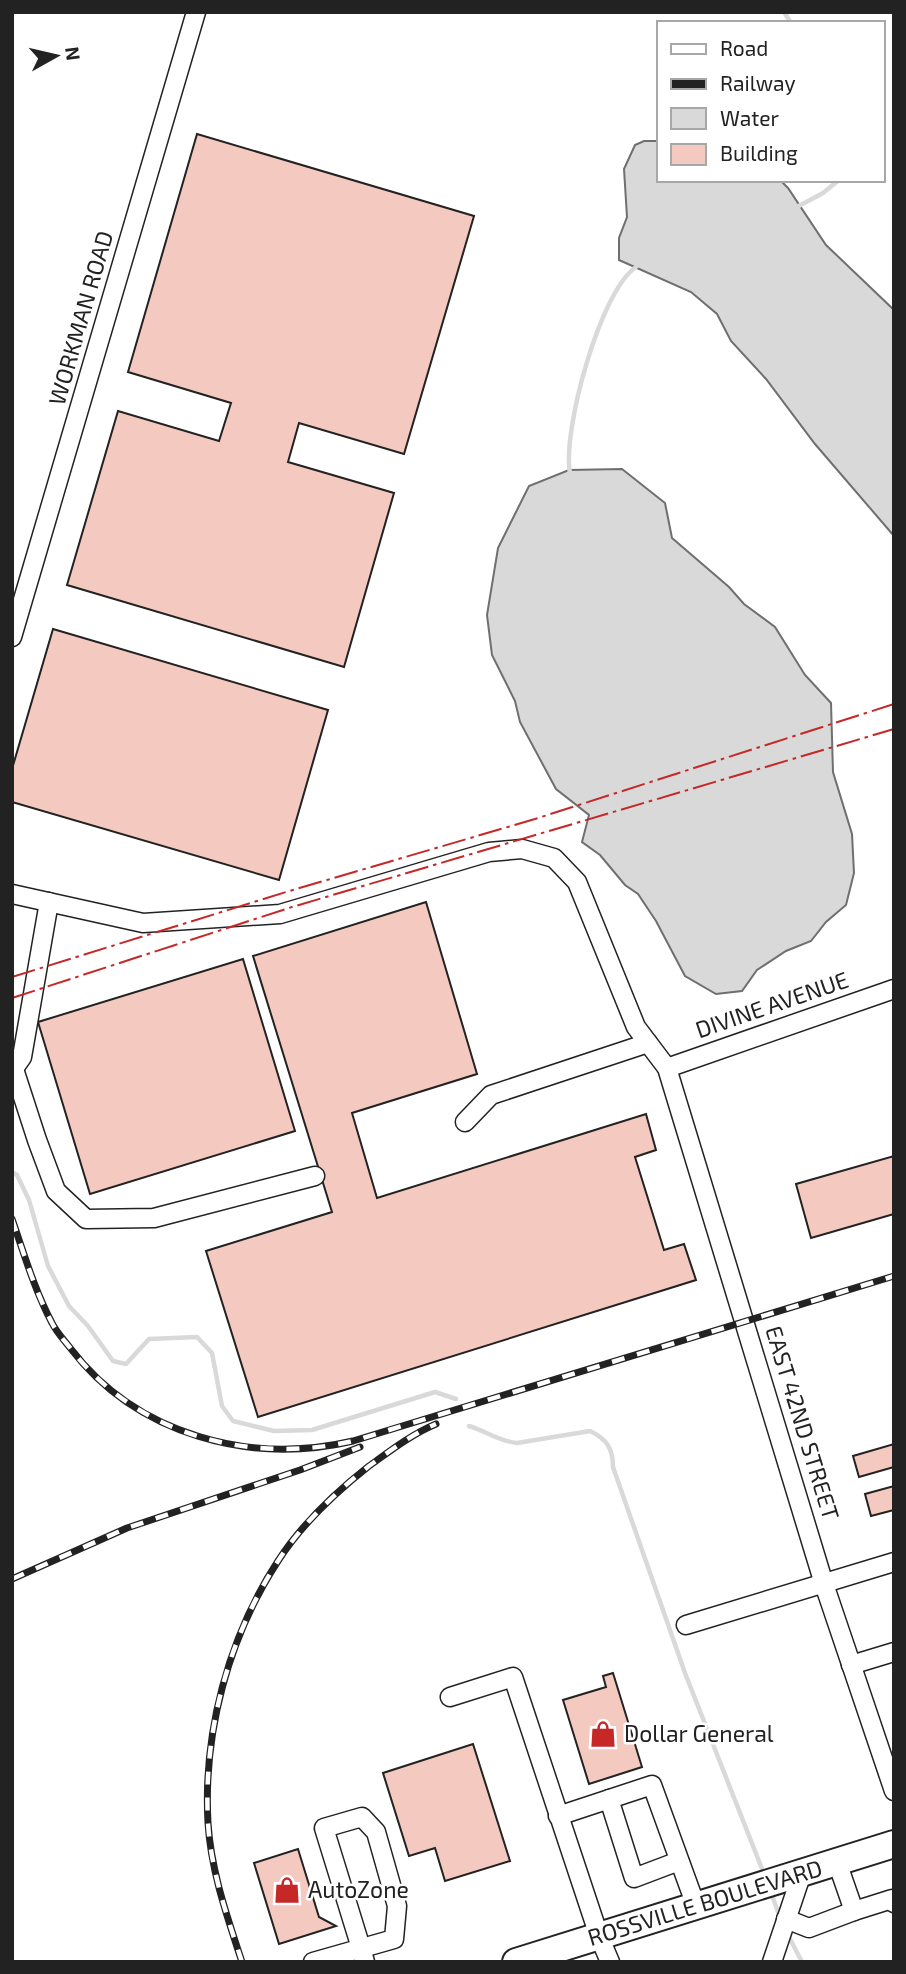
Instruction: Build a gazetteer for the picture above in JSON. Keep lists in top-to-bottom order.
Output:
{
  "streets": {
    "highway": ["ROSSVILLE BOULEVARD"],
    "street": ["WORKMAN ROAD", "DIVINE AVENUE", "EAST 42ND STREET"]
  },
  "crossings": [
    ["DIVINE AVENUE", "EAST 42ND STREET"]
  ],
  "places": {
    "shop": ["Dollar General", "AutoZone"]
  },
  "legend": [
    "Road",
    "Railway",
    "Water",
    "Building"
  ],
  "north": "right"
}
